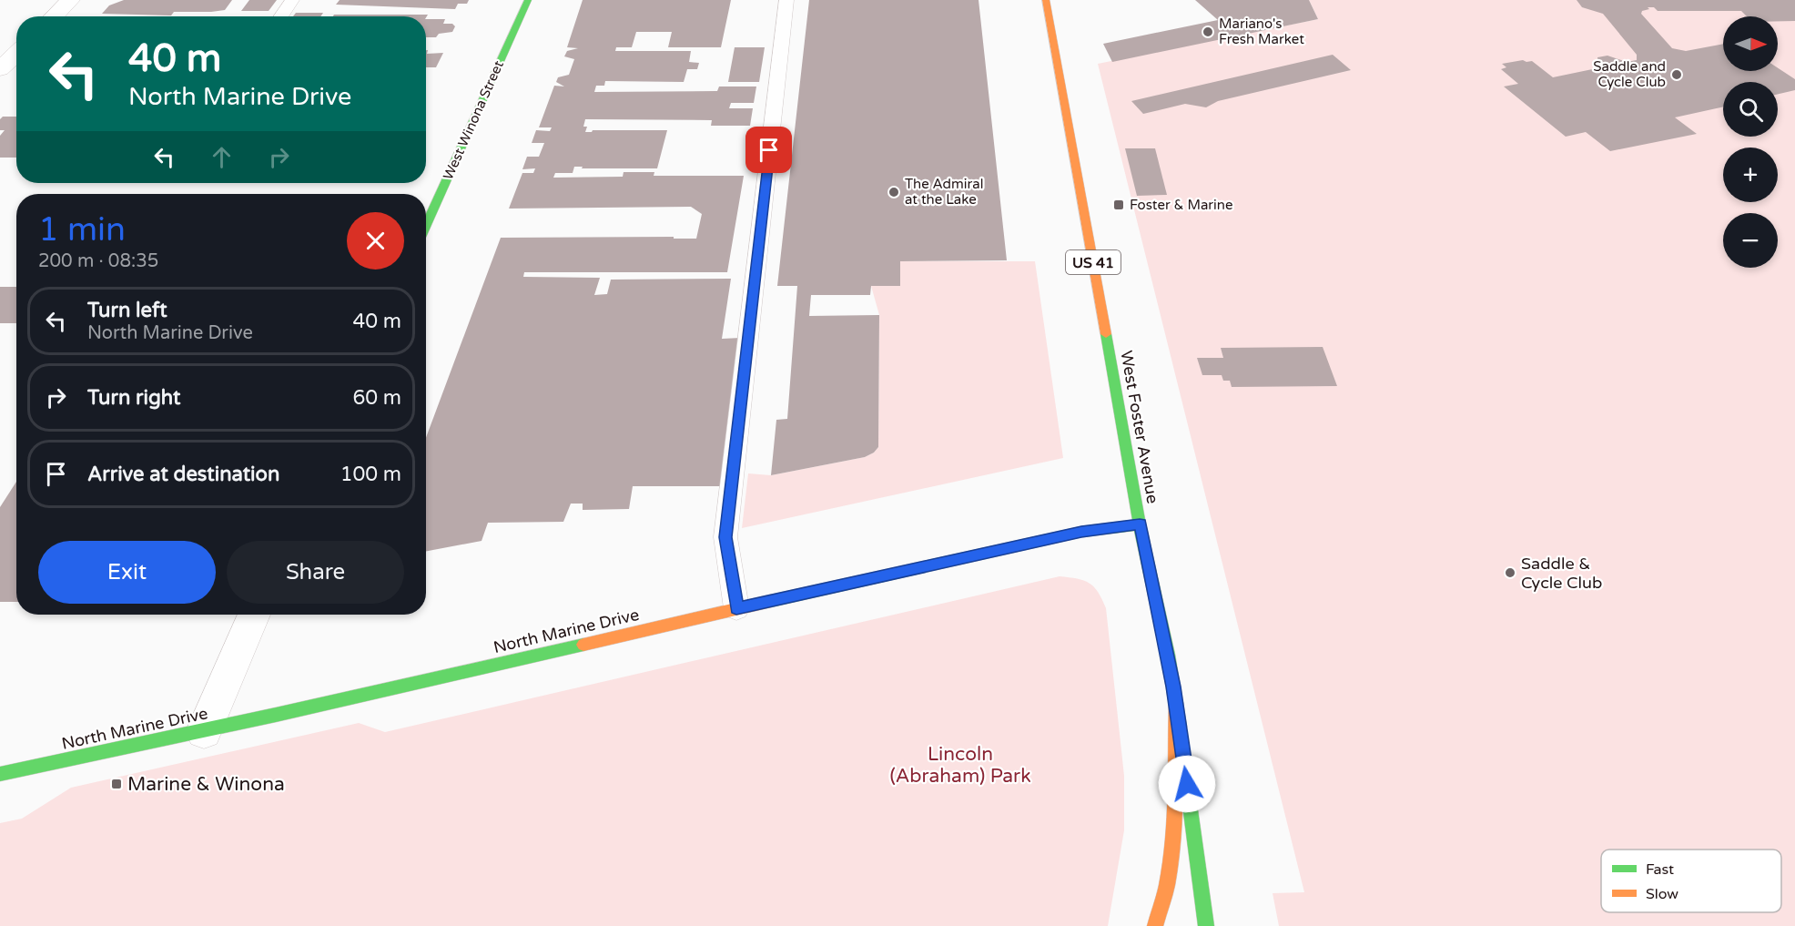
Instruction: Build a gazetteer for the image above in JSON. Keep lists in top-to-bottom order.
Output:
{
  "streets": {
    "main road": [
      "West Winona Street",
      "US 41",
      "West Foster Avenue",
      "North Marine Drive"
    ]
  },
  "crossings": [
    ["US 41", "West Foster Avenue"],
    ["West Foster Avenue", "North Marine Drive"]
  ],
  "parks": ["Lincoln (Abraham) Park"],
  "places": {
    "other": [
      "Mariano's Fresh Market",
      "Saddle and Cycle Club",
      "The Admiral at the Lake",
      "Saddle & Cycle Club"
    ],
    "transit": ["Foster & Marine", "Marine & Winona"]
  },
  "legend": ["Fast", "Slow"],
  "north": "right",
  "page": {
    "map_buttons": ["+", "−"],
    "turn": ["40 m", "North Marine Drive"],
    "heading": ["1 min", "200 m · 08:35"],
    "list": [
      {
        "name": "Turn left",
        "note": "North Marine Drive",
        "value": "40 m"
      },
      {
        "name": "Turn right",
        "value": "60 m"
      },
      {
        "name": "Arrive at destination",
        "value": "100 m"
      }
    ],
    "buttons": ["Exit", "Share"]
  }
}
